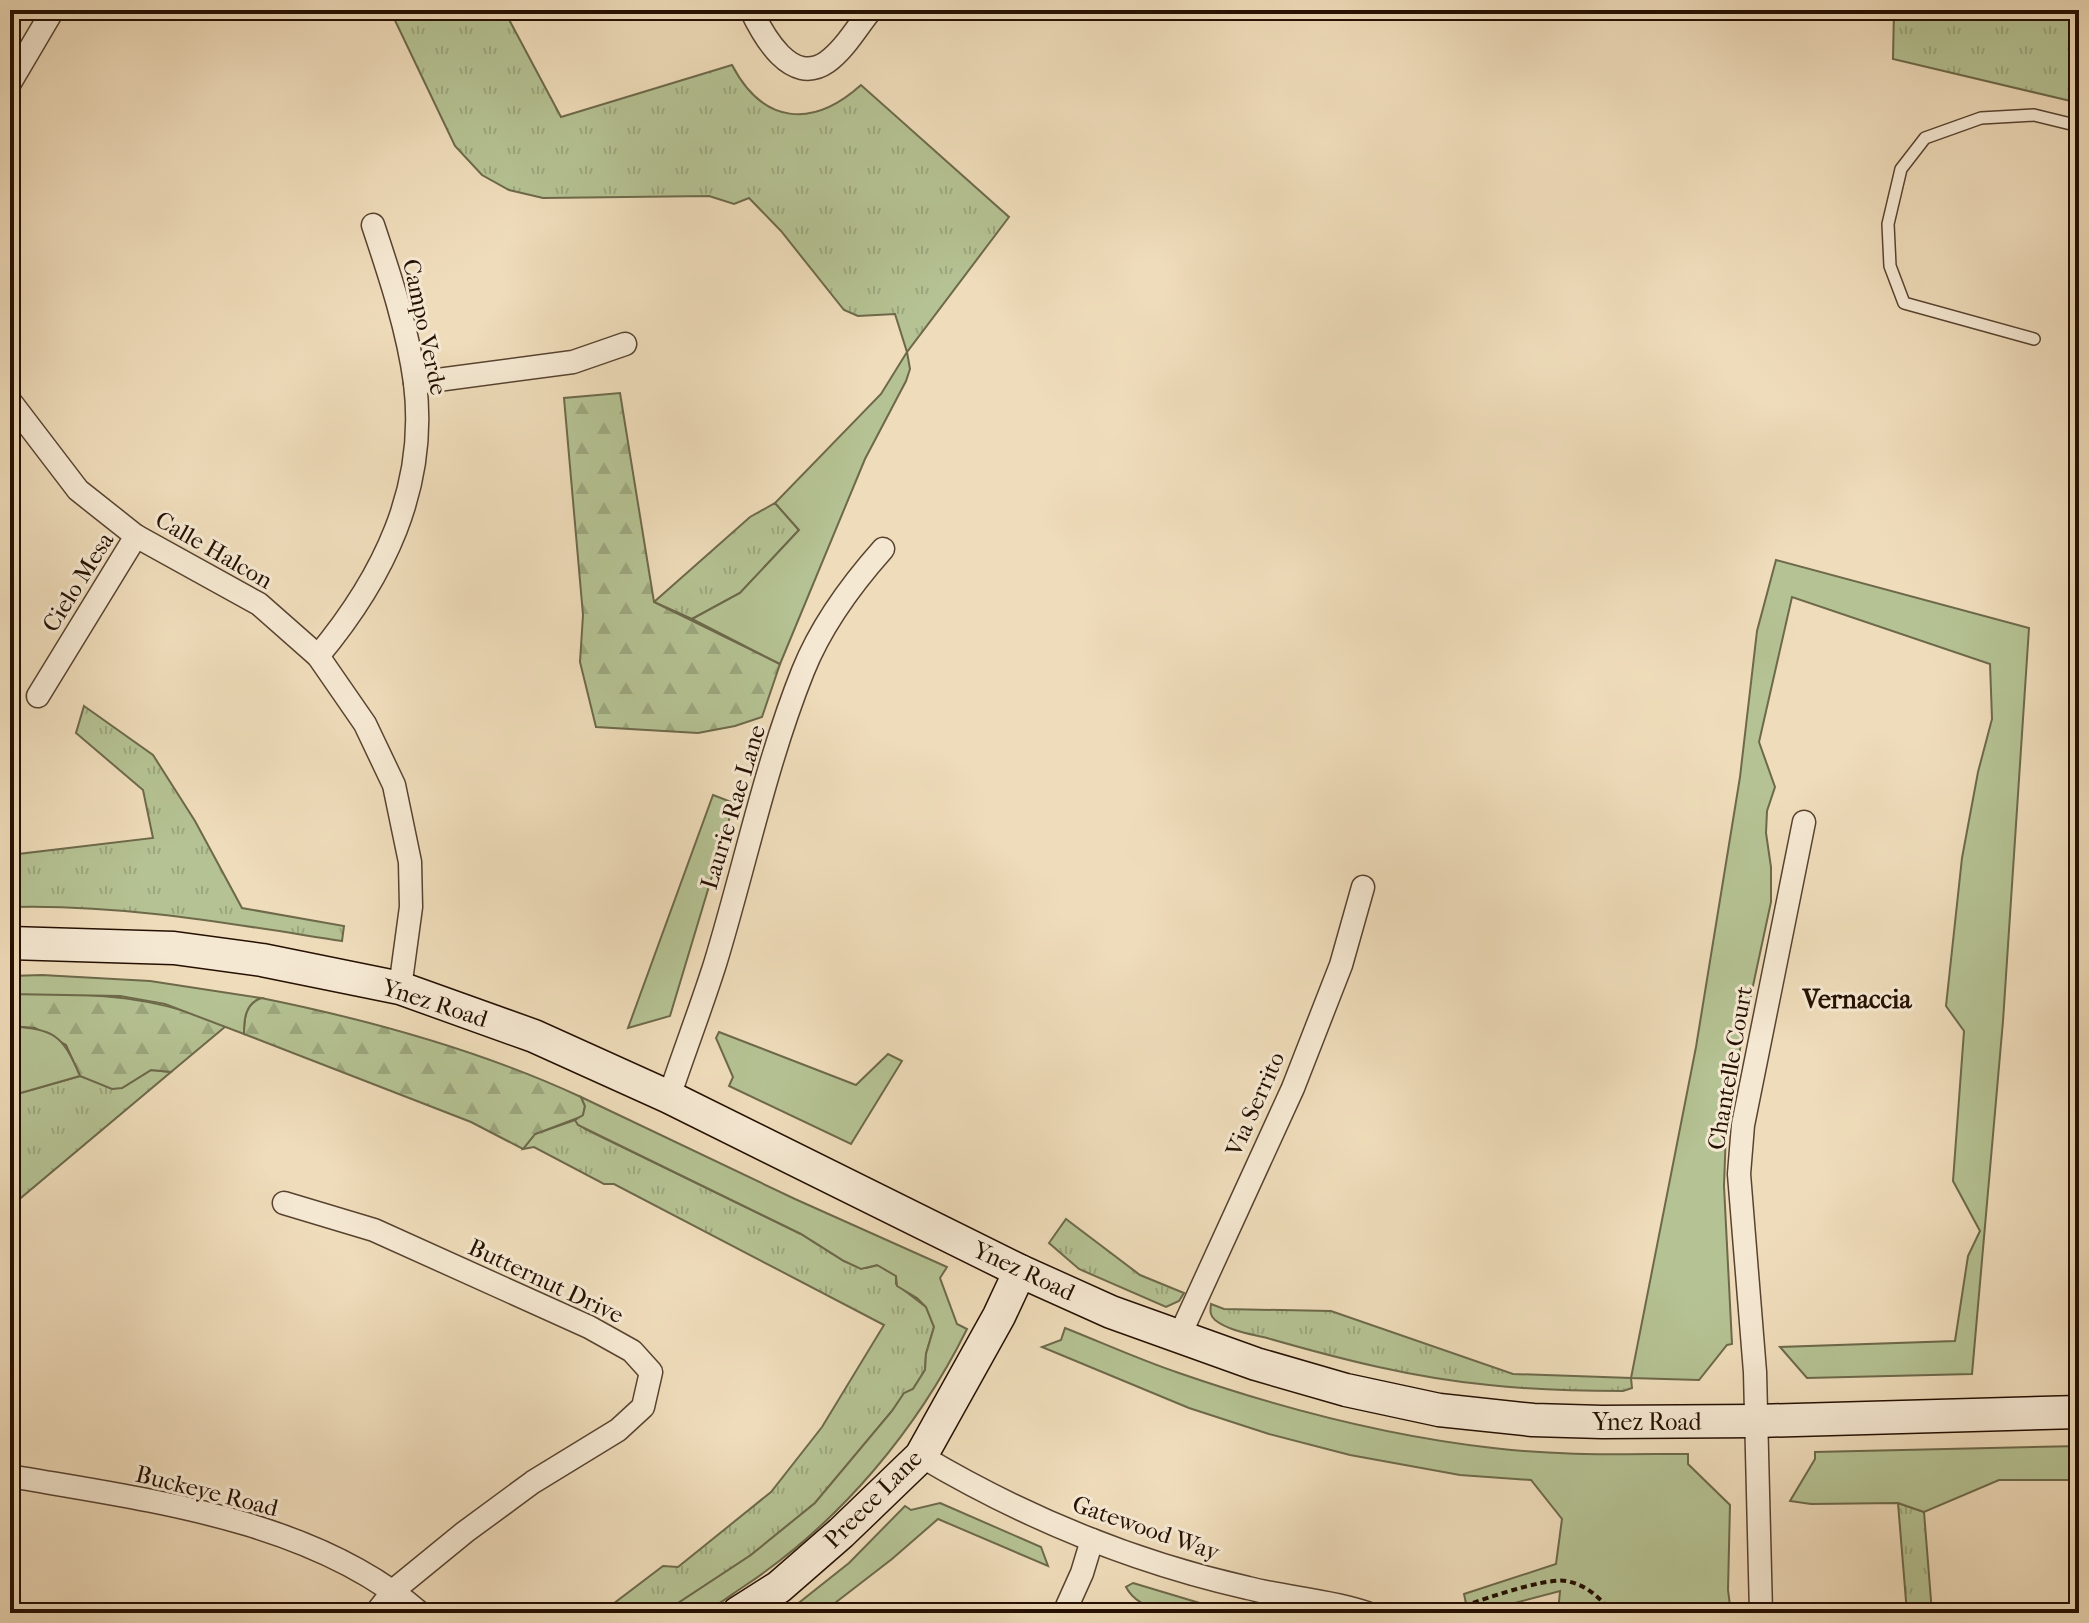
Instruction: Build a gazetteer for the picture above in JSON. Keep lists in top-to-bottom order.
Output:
{
  "streets": {
    "main road": ["Ynez Road", "Preece Lane"],
    "street": [
      "Campo Verde",
      "Calle Halcon",
      "Cielo Mesa",
      "Laurie Rae Lane",
      "Chantelle Court",
      "Via Serrito",
      "Butternut Drive",
      "Buckeye Road",
      "Gatewood Way"
    ]
  },
  "crossings": [
    ["Campo Verde", "Calle Halcon"],
    ["Calle Halcon", "Cielo Mesa"],
    ["Calle Halcon", "Ynez Road"],
    ["Laurie Rae Lane", "Ynez Road"],
    ["Ynez Road", "Chantelle Court"],
    ["Ynez Road", "Via Serrito"],
    ["Ynez Road", "Preece Lane"],
    ["Butternut Drive", "Buckeye Road"],
    ["Preece Lane", "Gatewood Way"]
  ],
  "districts": ["Vernaccia"]
}
